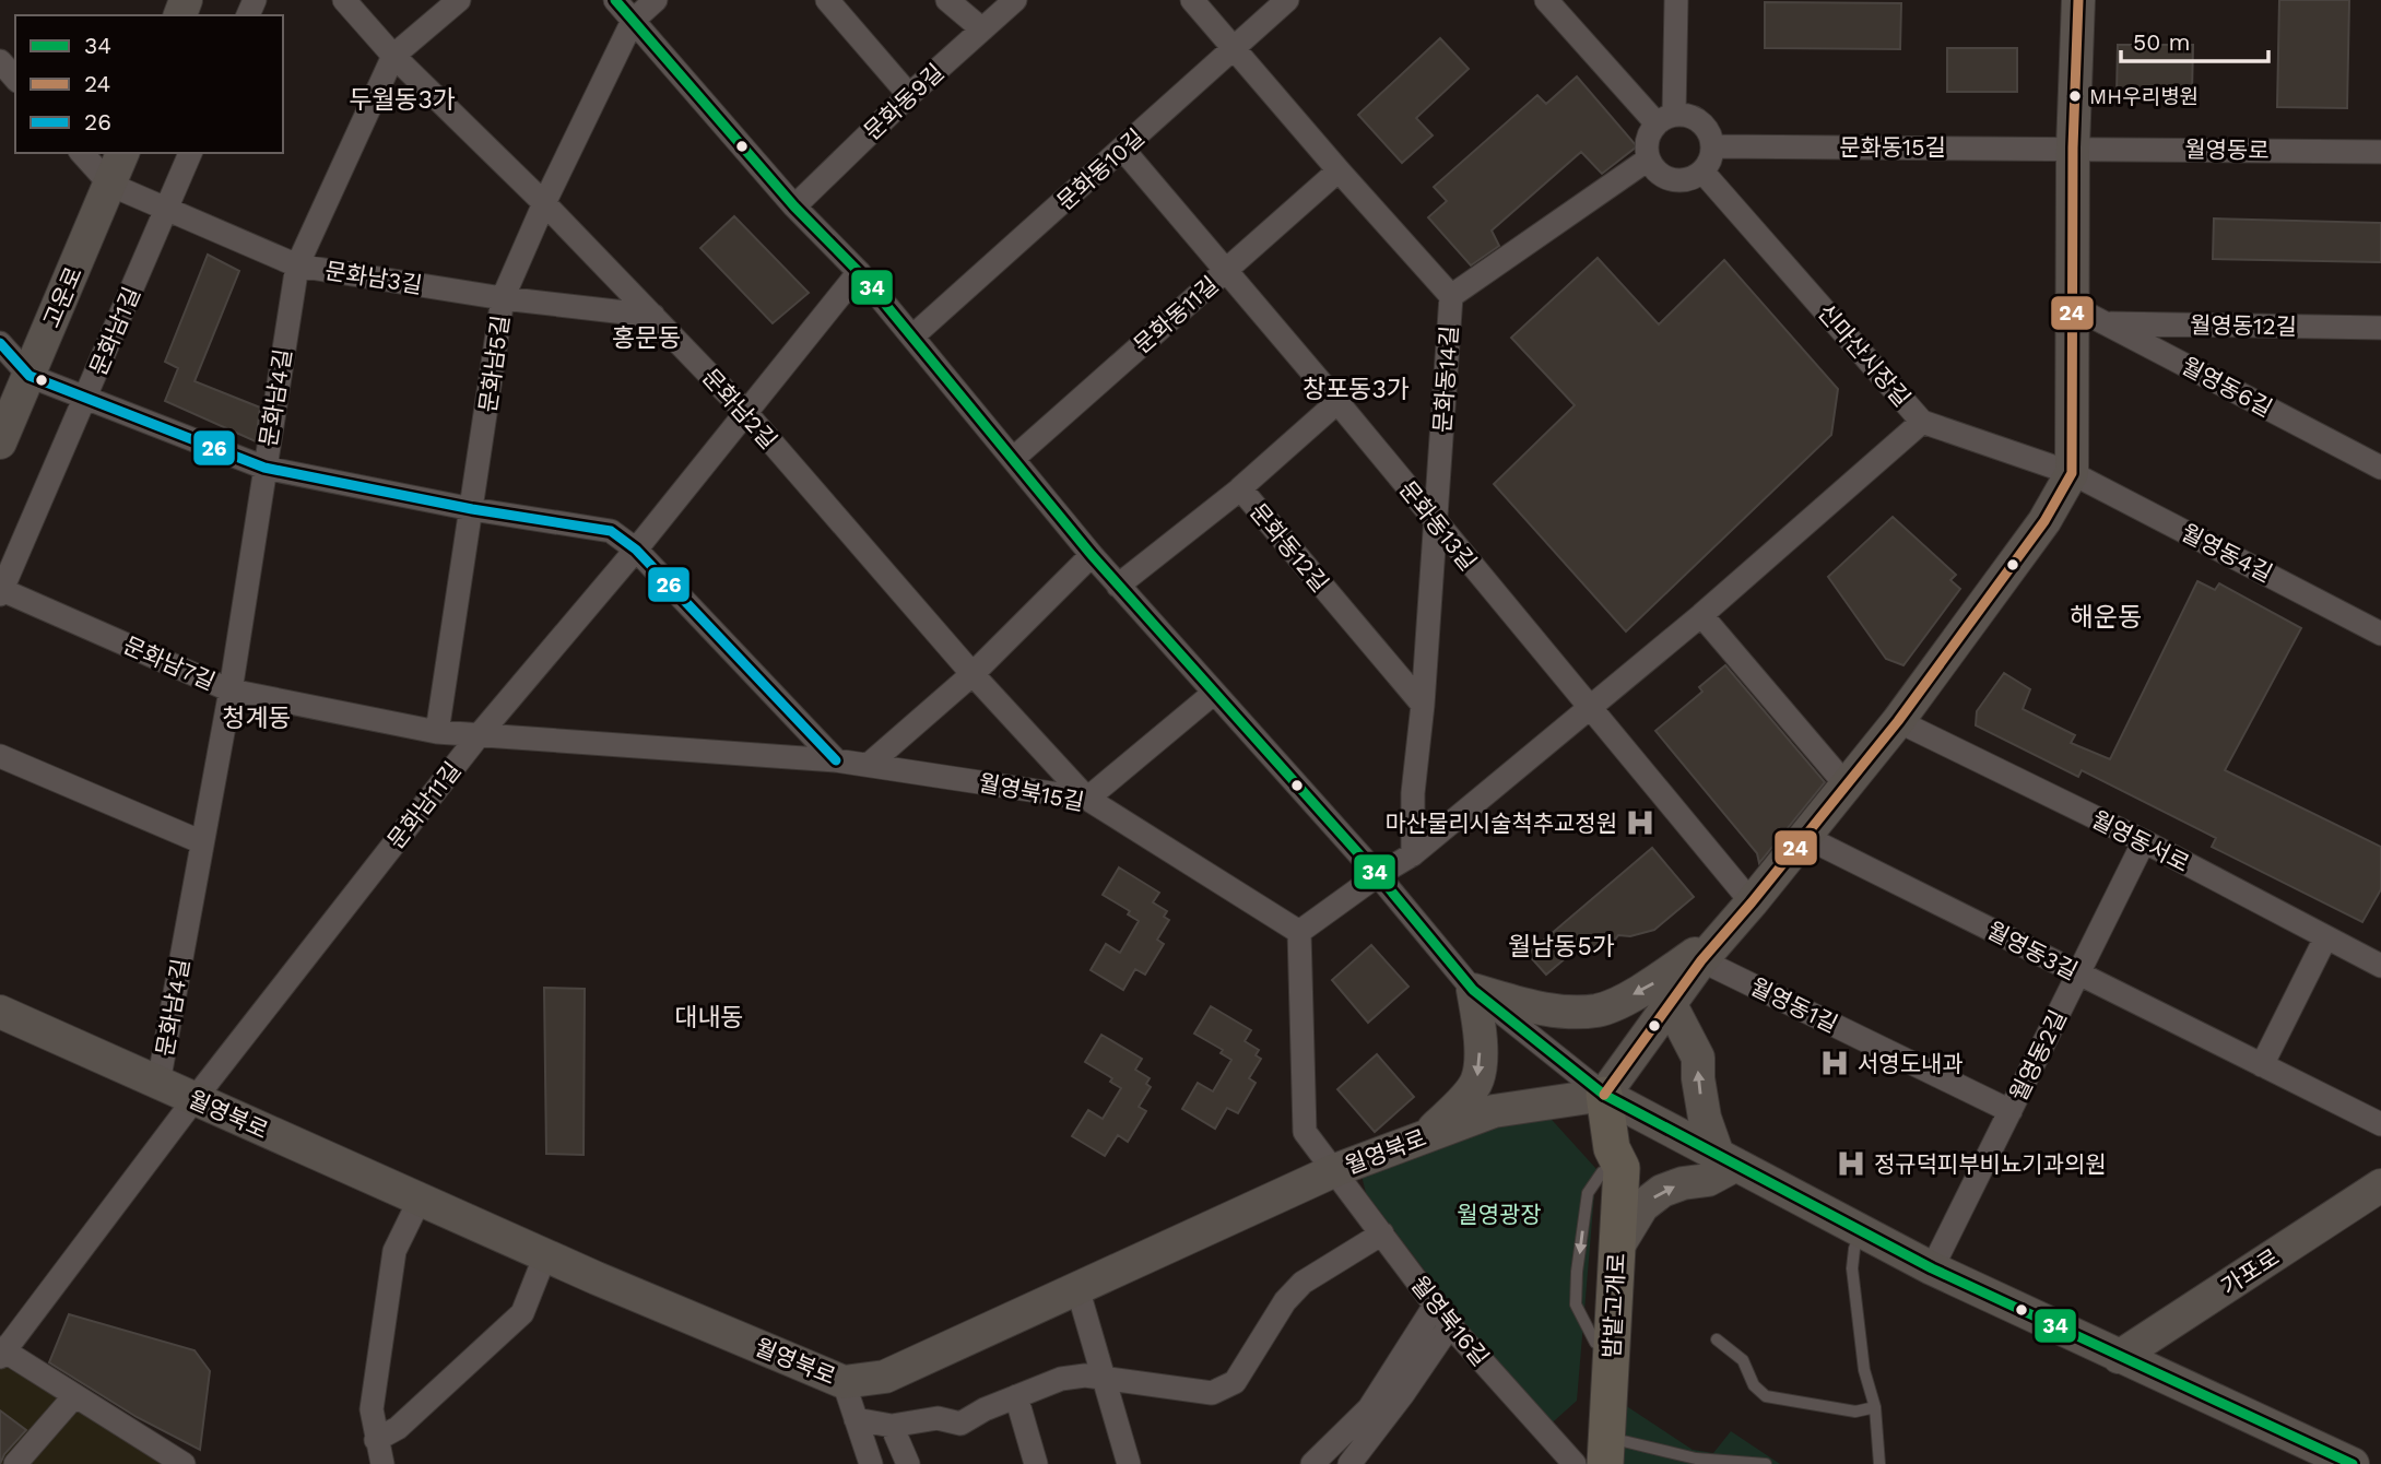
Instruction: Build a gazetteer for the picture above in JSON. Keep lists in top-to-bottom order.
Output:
{
  "streets": {
    "main road": [
      "고운로",
      "월영북로",
      "가포로",
      "밤밭고개로"
    ],
    "street": [
      "문화동9길",
      "문화동15길",
      "월영동로",
      "문화동10길",
      "문화남3길",
      "문화동11길",
      "월영동12길",
      "문화남1길",
      "신마산시장길",
      "문화남5길",
      "문화동14길",
      "월영동6길",
      "문화남4길",
      "문화남2길",
      "문화동13길",
      "문화동12길",
      "월영동4길",
      "문화남7길",
      "월영북15길",
      "문화남11길",
      "월영동서로",
      "월영동3길",
      "월영동1길",
      "월영동2길",
      "월영북16길"
    ]
  },
  "crossings": [
    ["문화동15길", "월영동로"],
    ["문화동15길", "신마산시장길"],
    ["문화동10길", "문화동14길"],
    ["문화동10길", "문화동13길"],
    ["문화남3길", "고운로"],
    ["문화남3길", "문화남1길"],
    ["문화남3길", "문화남5길"],
    ["문화남3길", "문화남4길"],
    ["문화남3길", "문화남2길"],
    ["문화동11길", "문화동14길"],
    ["문화동11길", "문화동13길"],
    ["월영동12길", "월영동6길"],
    ["문화남1길", "문화남7길"],
    ["신마산시장길", "문화동14길"],
    ["신마산시장길", "문화동13길"],
    ["신마산시장길", "월영동4길"],
    ["신마산시장길", "월영북15길"],
    ["문화남5길", "문화남2길"],
    ["문화남5길", "문화남7길"],
    ["문화동14길", "문화동13길"],
    ["문화동14길", "문화동12길"],
    ["문화남4길", "문화남2길"],
    ["문화남4길", "문화남7길"],
    ["문화남4길", "월영북로"],
    ["문화남2길", "월영북15길"],
    ["문화남2길", "문화남11길"],
    ["문화동13길", "문화동12길"],
    ["문화남7길", "월영북15길"],
    ["문화남7길", "문화남11길"],
    ["월영북15길", "문화남11길"],
    ["문화남11길", "월영북로"],
    ["월영동서로", "월영동2길"],
    ["월영동3길", "월영동2길"],
    ["월영동1길", "월영동2길"],
    ["월영북로", "밤밭고개로"],
    ["월영북로", "월영북16길"]
  ],
  "districts": [
    "두월동3가",
    "홍문동",
    "창포동3가",
    "해운동",
    "청계동",
    "월남동5가",
    "대내동"
  ],
  "parks": ["월영광장"],
  "places": {
    "other": ["MH우리병원"],
    "hospital": ["마산물리시술척추교정원", "서영도내과", "정규덕피부비뇨기과의원"]
  },
  "lines": ["transit line 34", "transit line 24", "transit line 26"],
  "legend": ["34", "24", "26"],
  "scale_bar": "50 m"
}
